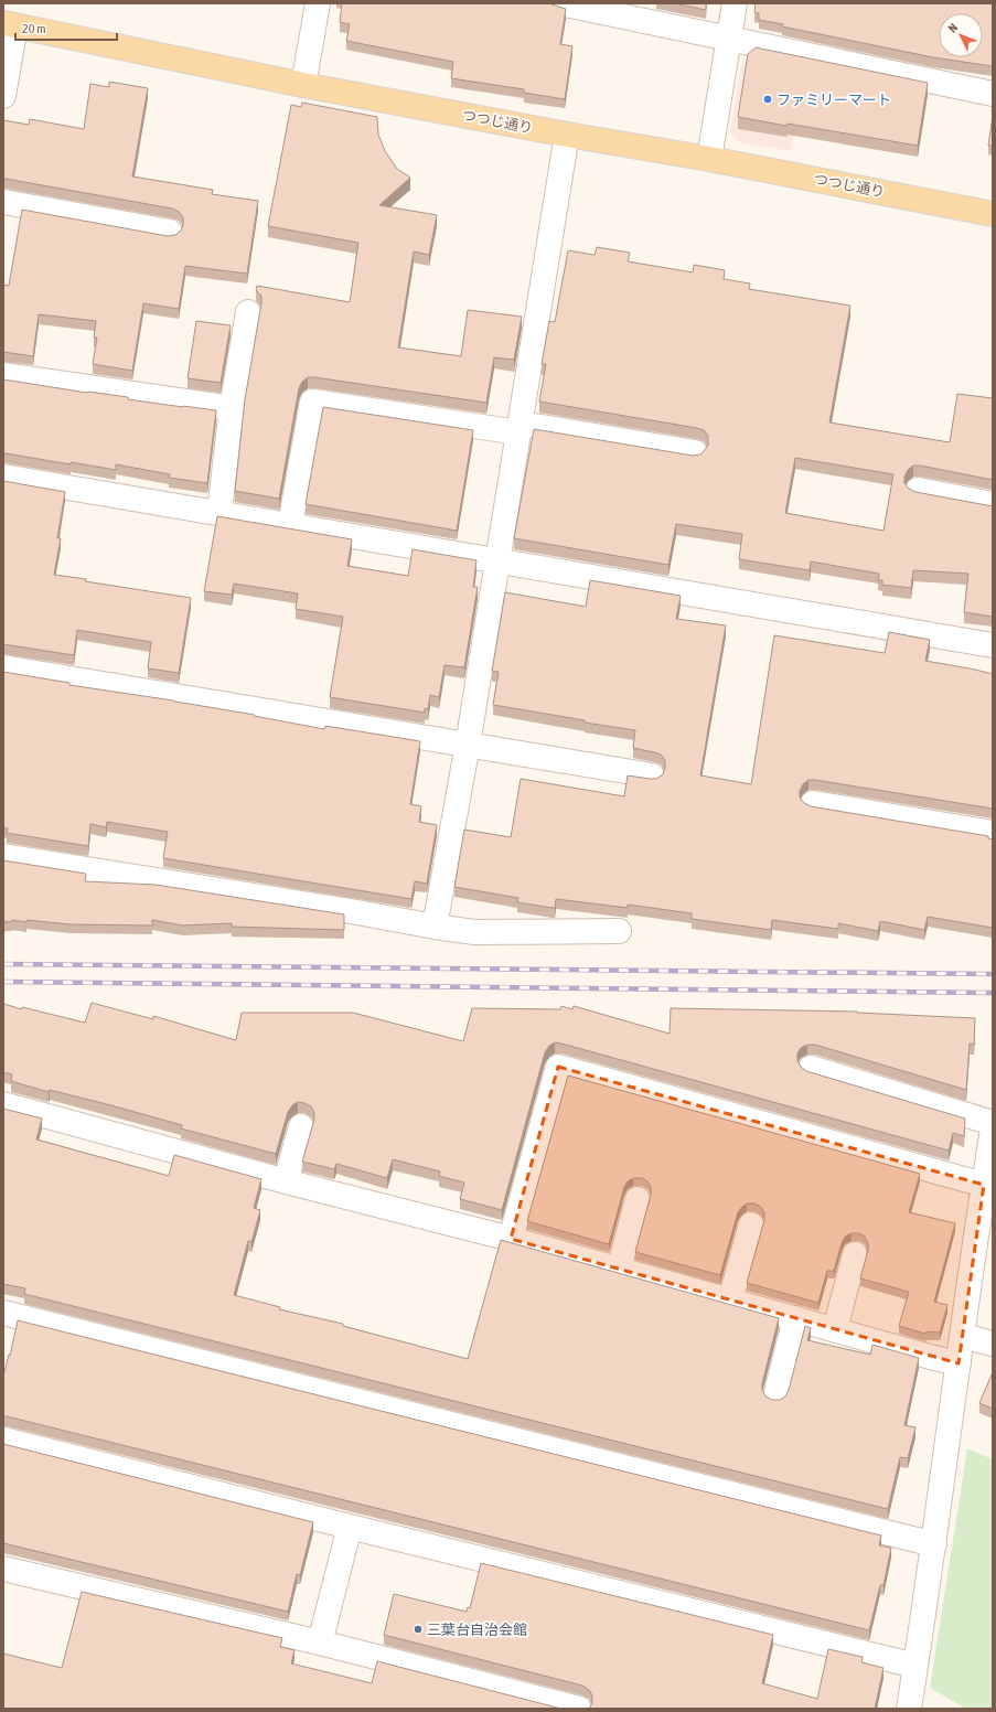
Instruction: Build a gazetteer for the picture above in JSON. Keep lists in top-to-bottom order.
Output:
{
  "streets": {
    "main road": ["つつじ通り"]
  },
  "places": ["ファミリーマート", "三葉台自治会館"],
  "scale_bar": "20 m",
  "north": "top left"
}
